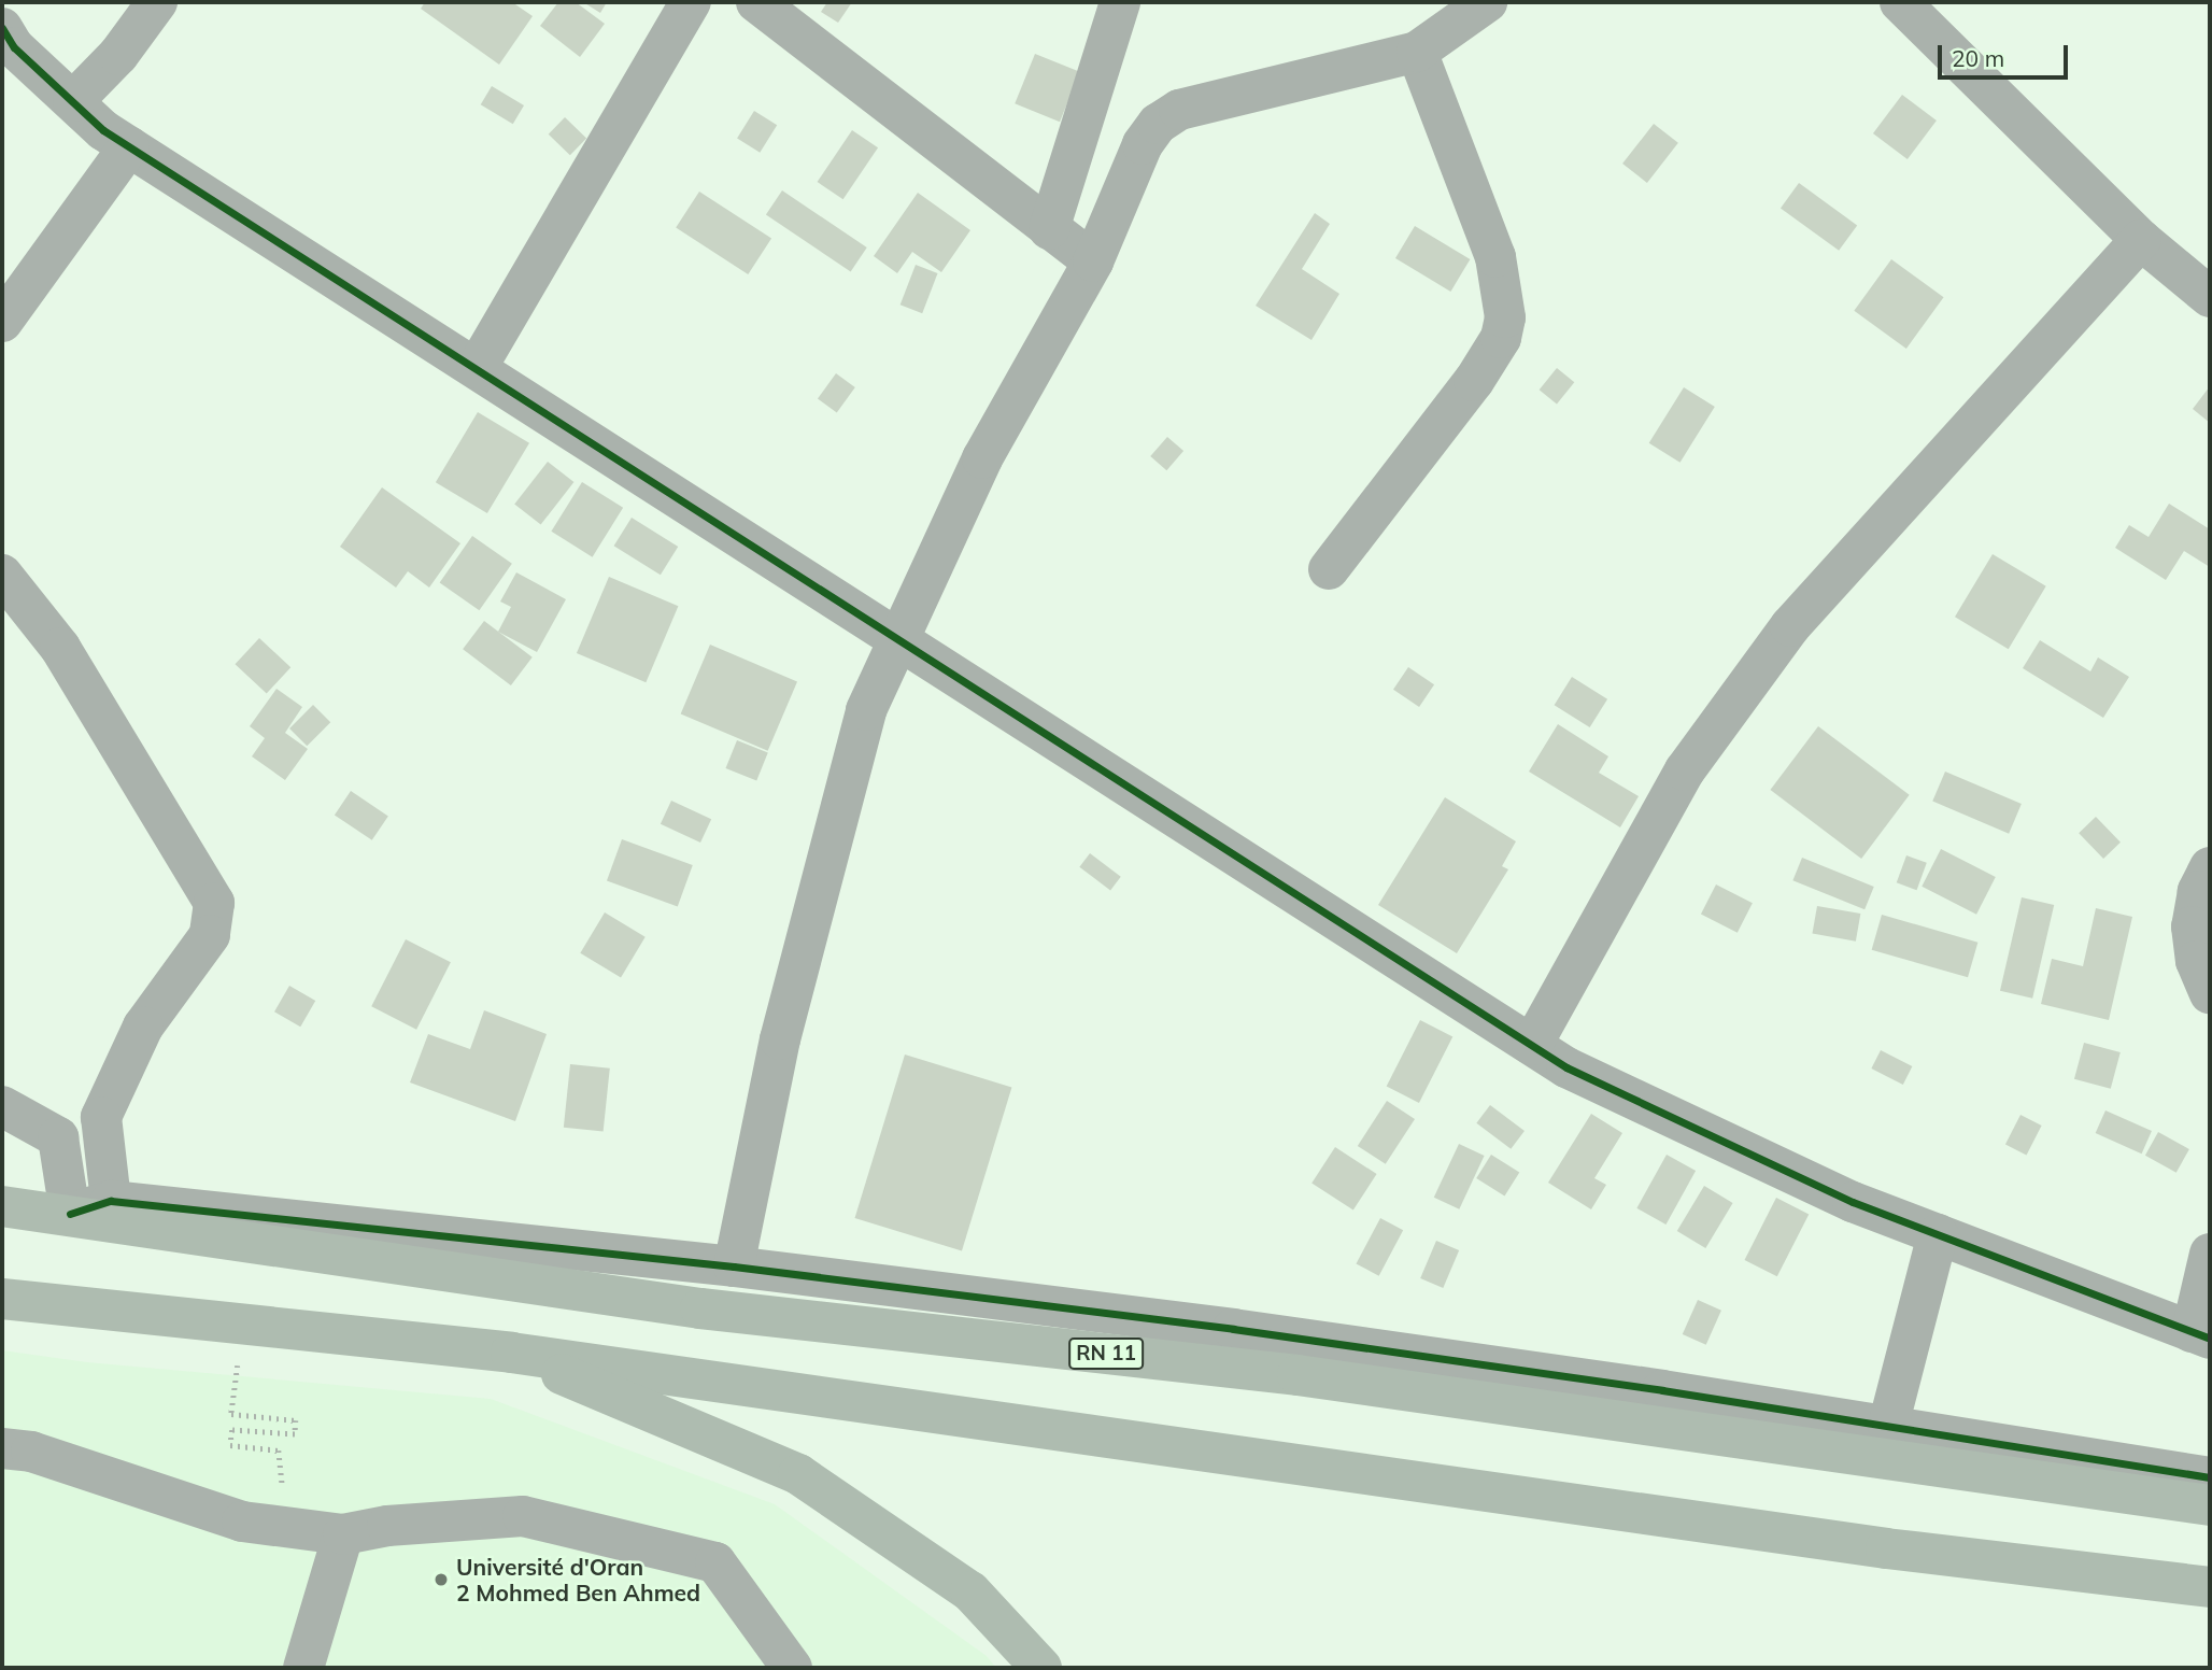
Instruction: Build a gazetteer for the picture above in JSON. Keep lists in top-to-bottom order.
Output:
{
  "streets": {
    "highway": ["RN 11"]
  },
  "places": ["Université d'Oran 2 Mohmed Ben Ahmed"],
  "scale_bar": "20 m"
}
